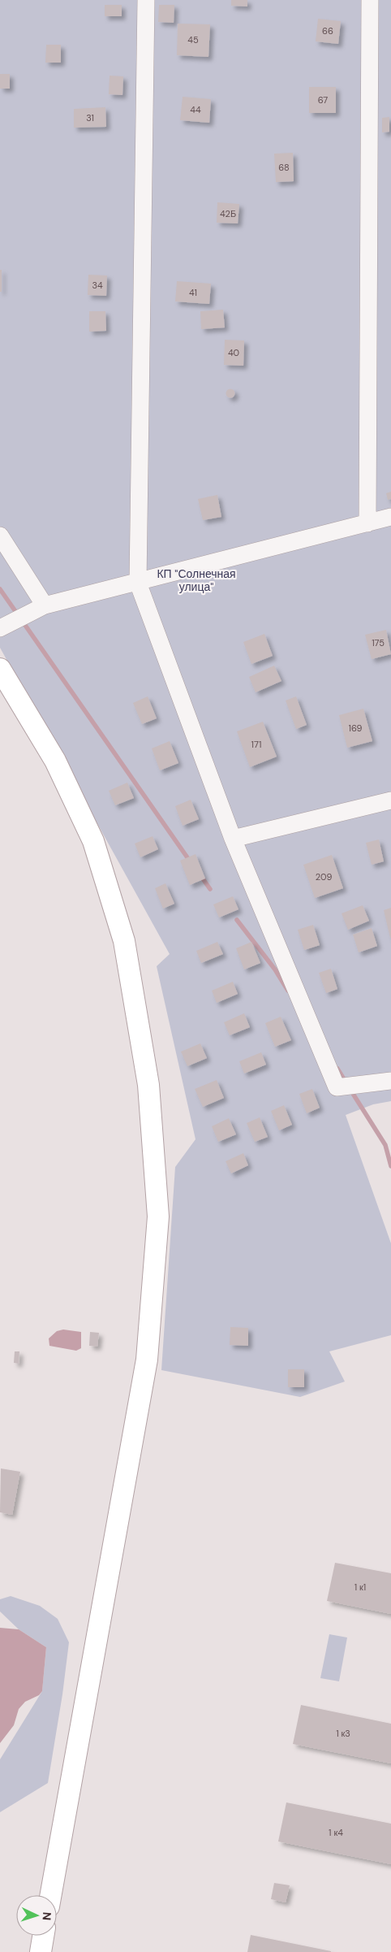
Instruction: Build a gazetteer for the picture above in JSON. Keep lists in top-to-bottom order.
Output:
{
  "parks": ["КП \"Солнечная улица\""],
  "house_numbers": [
    "66",
    "45",
    "67",
    "44",
    "31",
    "68",
    "42Б",
    "34",
    "41",
    "40",
    "175",
    "169",
    "171",
    "209",
    "1 к1",
    "1 к3",
    "1 к4"
  ],
  "north": "right"
}
